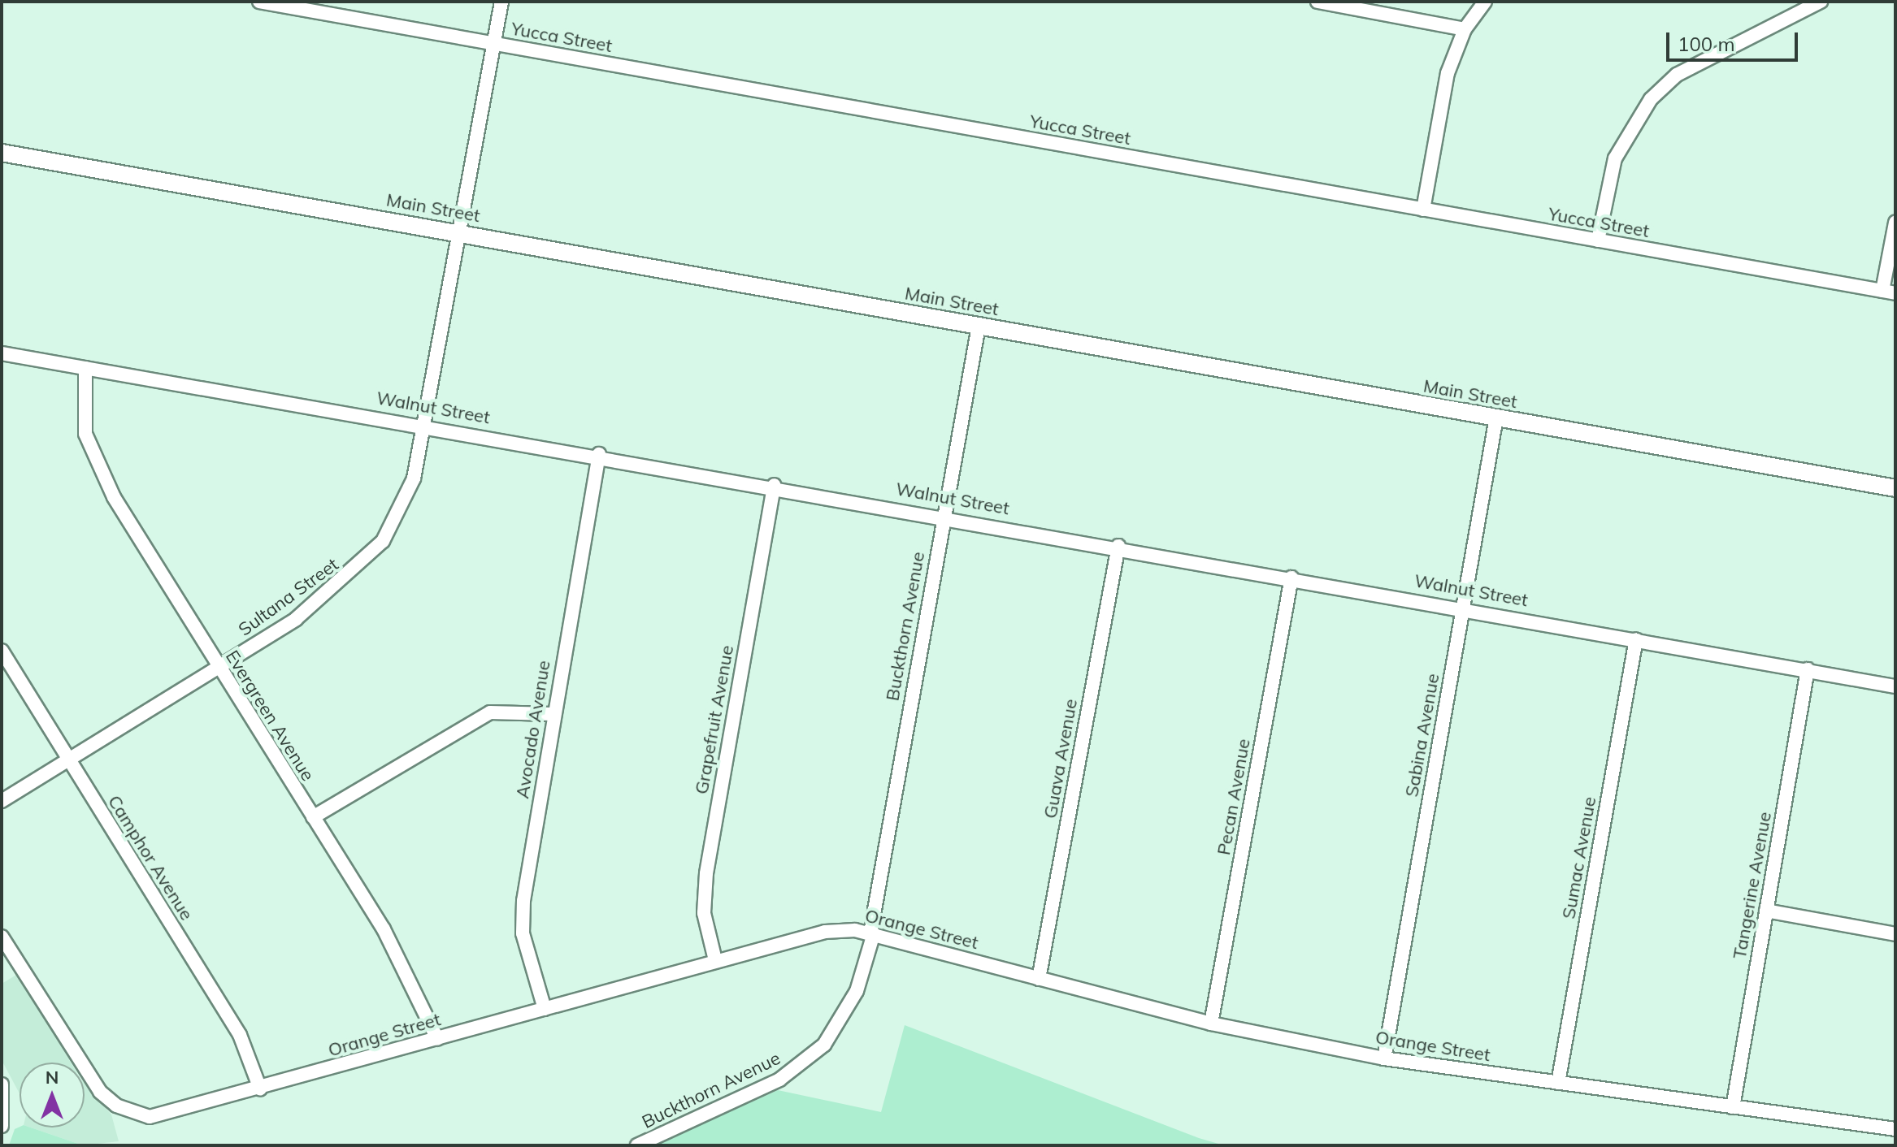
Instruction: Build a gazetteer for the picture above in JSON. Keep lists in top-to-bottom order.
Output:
{
  "streets": {
    "main road": ["Main Street"],
    "street": [
      "Yucca Street",
      "Walnut Street",
      "Sultana Street",
      "Buckthorn Avenue",
      "Evergreen Avenue",
      "Grapefruit Avenue",
      "Avocado Avenue",
      "Sabina Avenue",
      "Guava Avenue",
      "Pecan Avenue",
      "Camphor Avenue",
      "Sumac Avenue",
      "Tangerine Avenue",
      "Orange Street"
    ]
  },
  "crossings": [
    ["Yucca Street", "Sultana Street"],
    ["Main Street", "Sultana Street"],
    ["Main Street", "Buckthorn Avenue"],
    ["Main Street", "Sabina Avenue"],
    ["Walnut Street", "Sultana Street"],
    ["Walnut Street", "Buckthorn Avenue"],
    ["Walnut Street", "Evergreen Avenue"],
    ["Walnut Street", "Grapefruit Avenue"],
    ["Walnut Street", "Avocado Avenue"],
    ["Walnut Street", "Sabina Avenue"],
    ["Walnut Street", "Guava Avenue"],
    ["Walnut Street", "Pecan Avenue"],
    ["Walnut Street", "Sumac Avenue"],
    ["Walnut Street", "Tangerine Avenue"],
    ["Sultana Street", "Evergreen Avenue"],
    ["Sultana Street", "Camphor Avenue"],
    ["Buckthorn Avenue", "Orange Street"],
    ["Evergreen Avenue", "Orange Street"],
    ["Grapefruit Avenue", "Orange Street"],
    ["Avocado Avenue", "Orange Street"],
    ["Sabina Avenue", "Orange Street"],
    ["Guava Avenue", "Orange Street"],
    ["Pecan Avenue", "Orange Street"],
    ["Camphor Avenue", "Orange Street"],
    ["Sumac Avenue", "Orange Street"],
    ["Tangerine Avenue", "Orange Street"]
  ],
  "scale_bar": "100 m",
  "north": "top"
}
